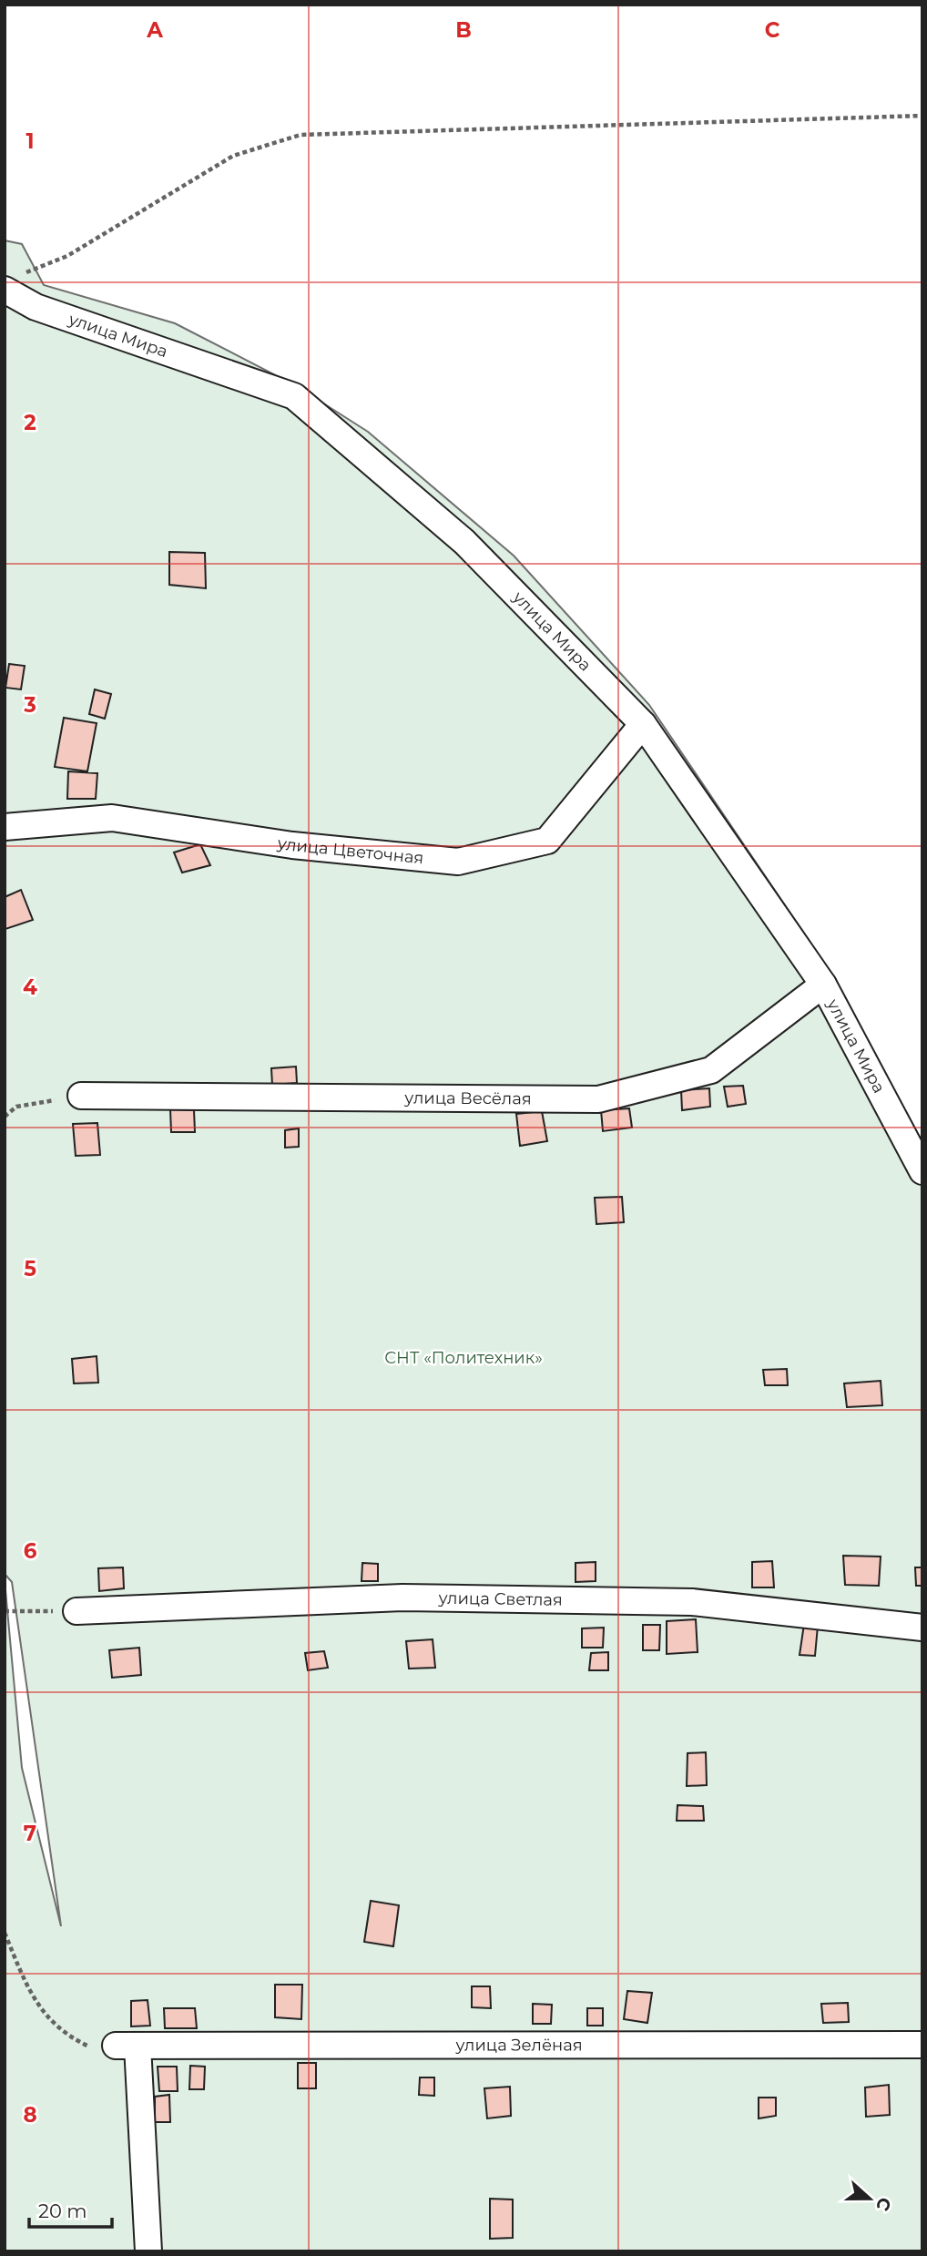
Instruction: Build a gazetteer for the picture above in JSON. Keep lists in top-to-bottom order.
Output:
{
  "streets": {
    "street": [
      "улица Мира",
      "улица Цветочная",
      "улица Весёлая",
      "улица Светлая",
      "улица Зелёная"
    ]
  },
  "crossings": [
    ["улица Мира", "улица Цветочная"],
    ["улица Мира", "улица Весёлая"]
  ],
  "parks": ["СНТ «Политехник»"],
  "scale_bar": "20 m",
  "north": "right",
  "grid": {
    "columns": ["A", "B", "C"],
    "rows": [
      "1",
      "2",
      "3",
      "4",
      "5",
      "6",
      "7",
      "8"
    ]
  }
}
